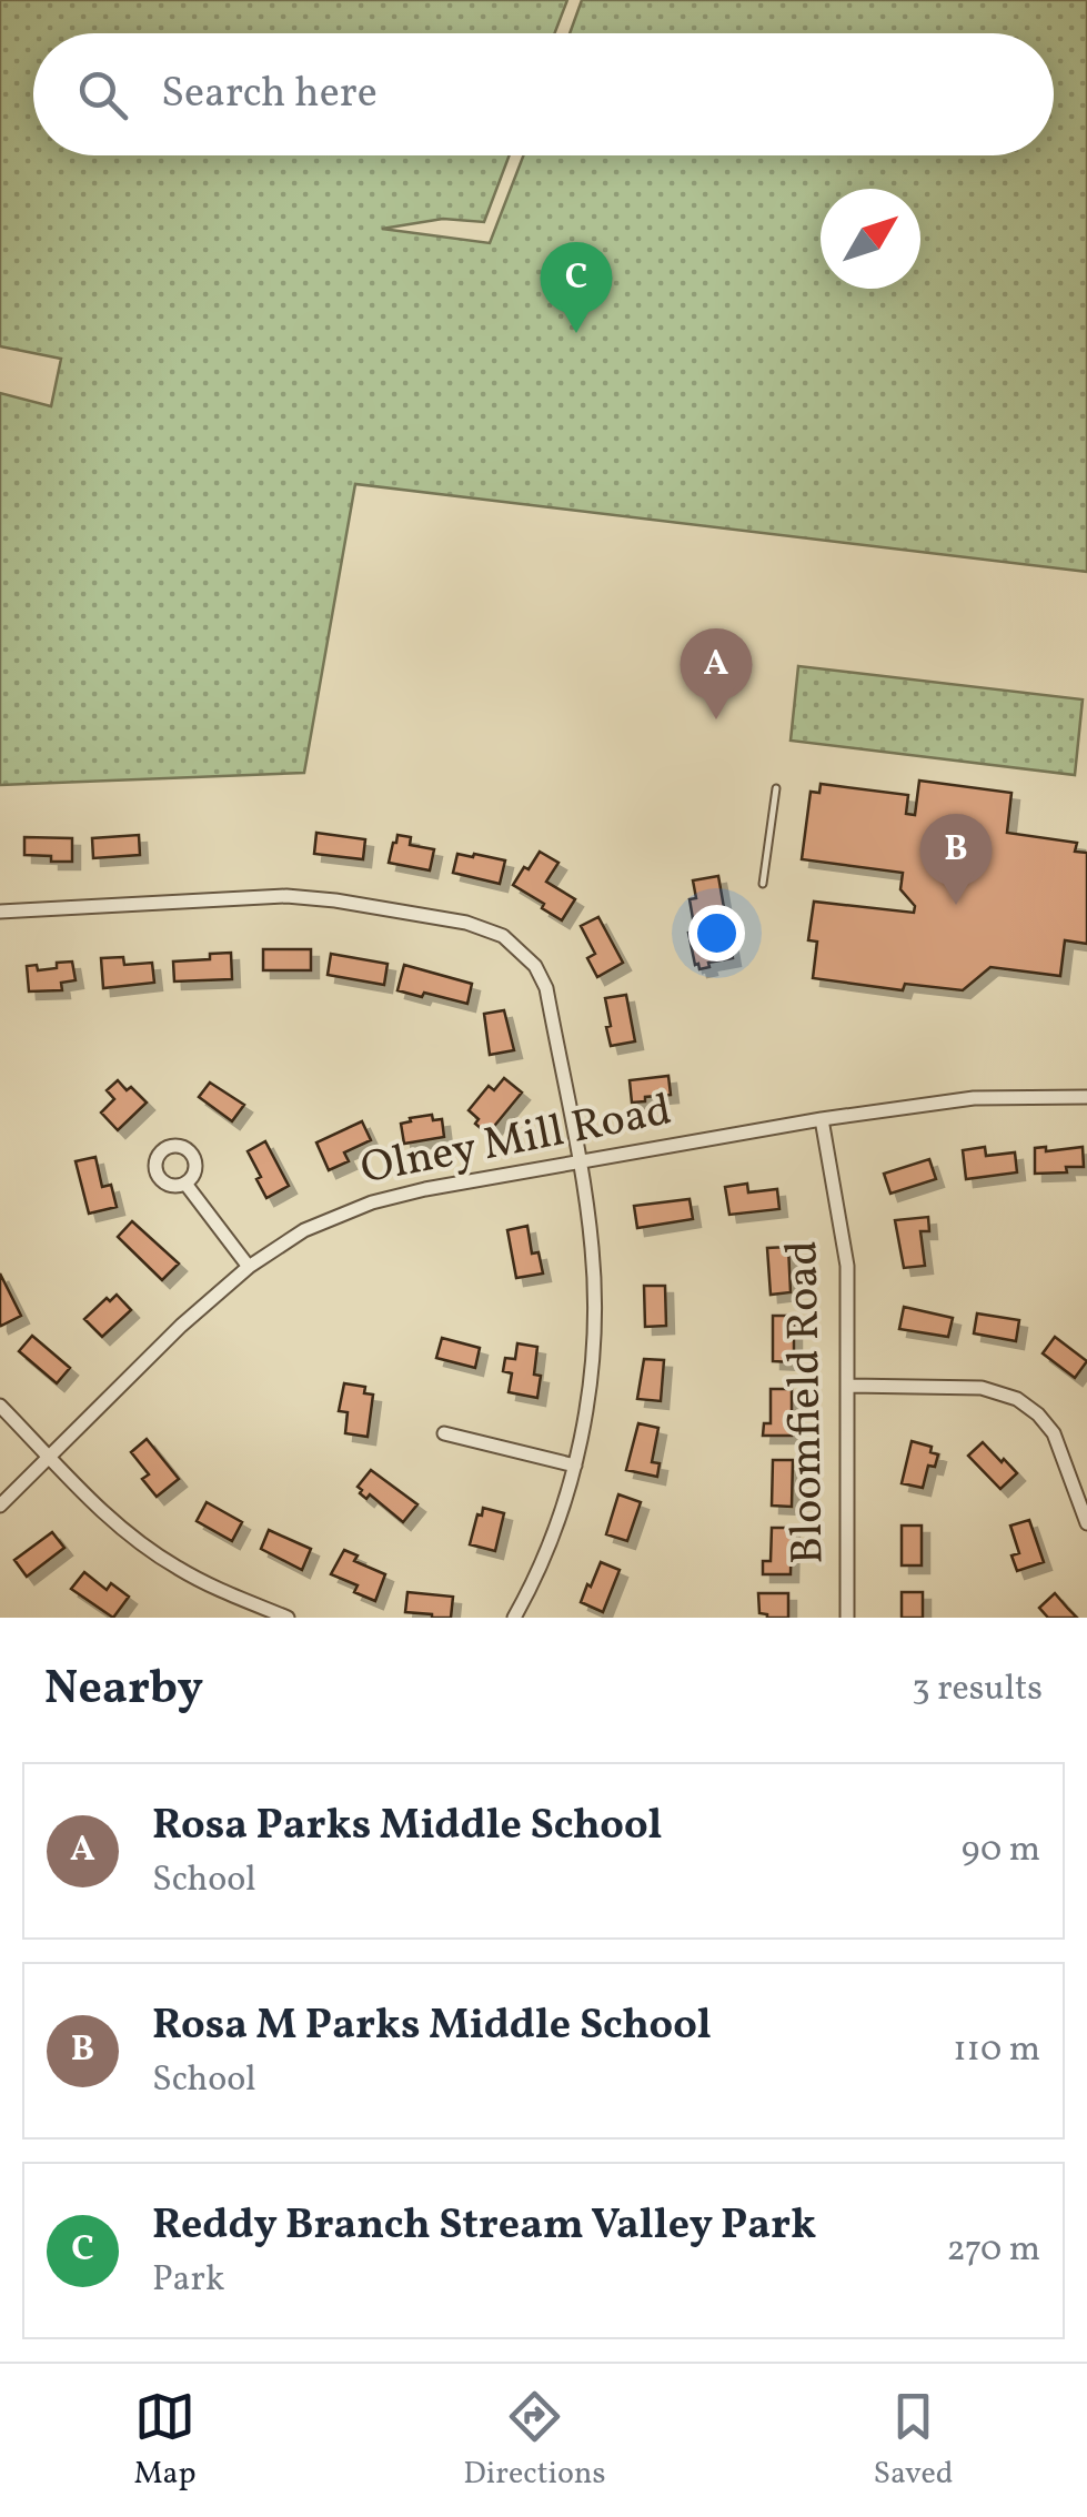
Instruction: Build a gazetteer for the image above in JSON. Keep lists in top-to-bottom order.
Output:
{
  "streets": {
    "street": ["Olney Mill Road", "Bloomfield Road"]
  },
  "crossings": [
    ["Olney Mill Road", "Bloomfield Road"]
  ],
  "north": "top right",
  "page": {
    "search": "Search here",
    "pins": ["C", "A", "B"],
    "heading": ["Nearby", "3 results"],
    "list": [
      {
        "mark": "A",
        "name": "Rosa Parks Middle School",
        "note": "School",
        "value": "90 m"
      },
      {
        "mark": "B",
        "name": "Rosa M Parks Middle School",
        "note": "School",
        "value": "110 m"
      },
      {
        "mark": "C",
        "name": "Reddy Branch Stream Valley Park",
        "note": "Park",
        "value": "270 m"
      }
    ],
    "nav": ["Map", "Directions", "Saved"]
  }
}
